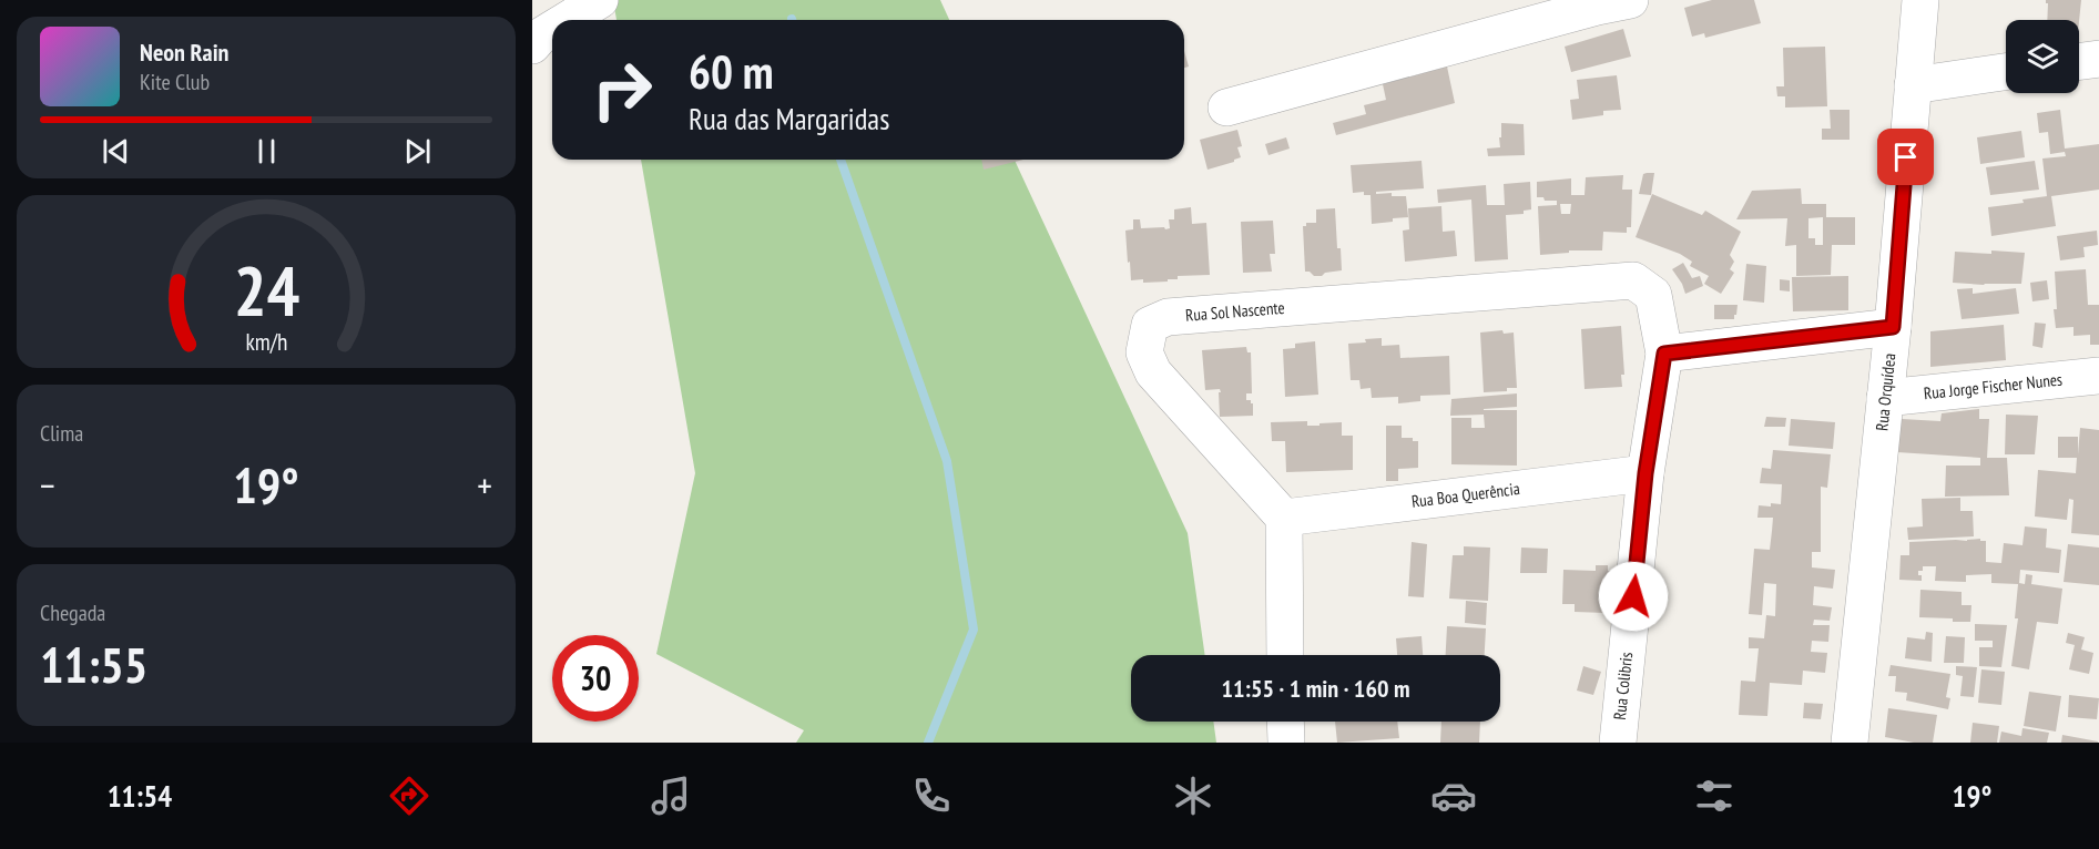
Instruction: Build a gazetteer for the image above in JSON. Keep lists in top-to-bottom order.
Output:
{
  "streets": {
    "street": [
      "Rua Sol Nascente",
      "Rua Jorge Fischer Nunes",
      "Rua Orquídea",
      "Rua Boa Querência",
      "Rua Colibris"
    ]
  },
  "crossings": [
    ["Rua Sol Nascente", "Rua Boa Querência"],
    ["Rua Sol Nascente", "Rua Colibris"],
    ["Rua Jorge Fischer Nunes", "Rua Orquídea"],
    ["Rua Boa Querência", "Rua Colibris"]
  ],
  "page": {
    "turn": ["60 m", "Rua das Margaridas"],
    "song": ["Neon Rain", "Kite Club"],
    "tile": [
      "Clima",
      ["Chegada", "11:55"]
    ],
    "heat": ["−", "19°", "+"],
    "limit": "30",
    "trip": "11:55 · 1 min · 160 m",
    "tabs": ["11:54", "19°"],
    "gauge": ["24", "km/h"]
  }
}
